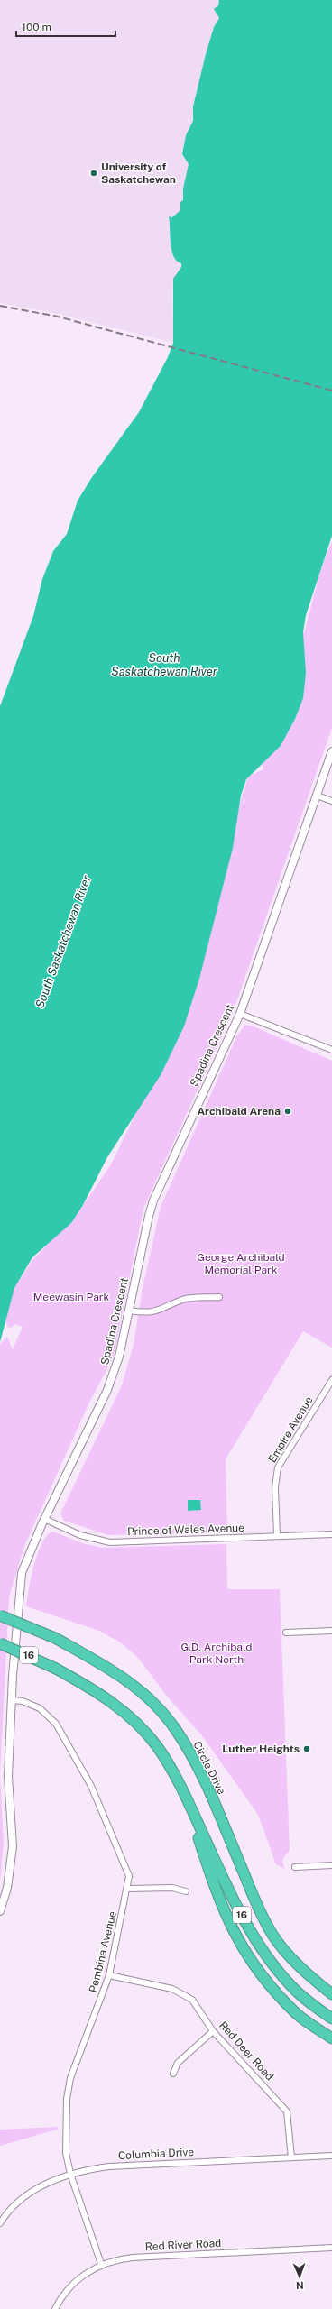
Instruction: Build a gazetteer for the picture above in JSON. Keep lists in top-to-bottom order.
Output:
{
  "streets": {
    "highway": ["16", "Circle Drive"],
    "street": [
      "Spadina Crescent",
      "Empire Avenue",
      "Prince of Wales Avenue",
      "Pembina Avenue",
      "Red Deer Road",
      "Columbia Drive",
      "Red River Road"
    ]
  },
  "crossings": [
    ["Spadina Crescent", "Prince of Wales Avenue"],
    ["Spadina Crescent", "Pembina Avenue"],
    ["Empire Avenue", "Prince of Wales Avenue"],
    ["Pembina Avenue", "Red Deer Road"],
    ["Pembina Avenue", "Columbia Drive"],
    ["Pembina Avenue", "Red River Road"],
    ["Red Deer Road", "Columbia Drive"]
  ],
  "water": ["South Saskatchewan River"],
  "parks": ["George Archibald Memorial Park", "Meewasin Park", "G.D. Archibald Park North"],
  "places": ["University of Saskatchewan", "Archibald Arena", "Luther Heights"],
  "scale_bar": "100 m",
  "north": "bottom"
}
